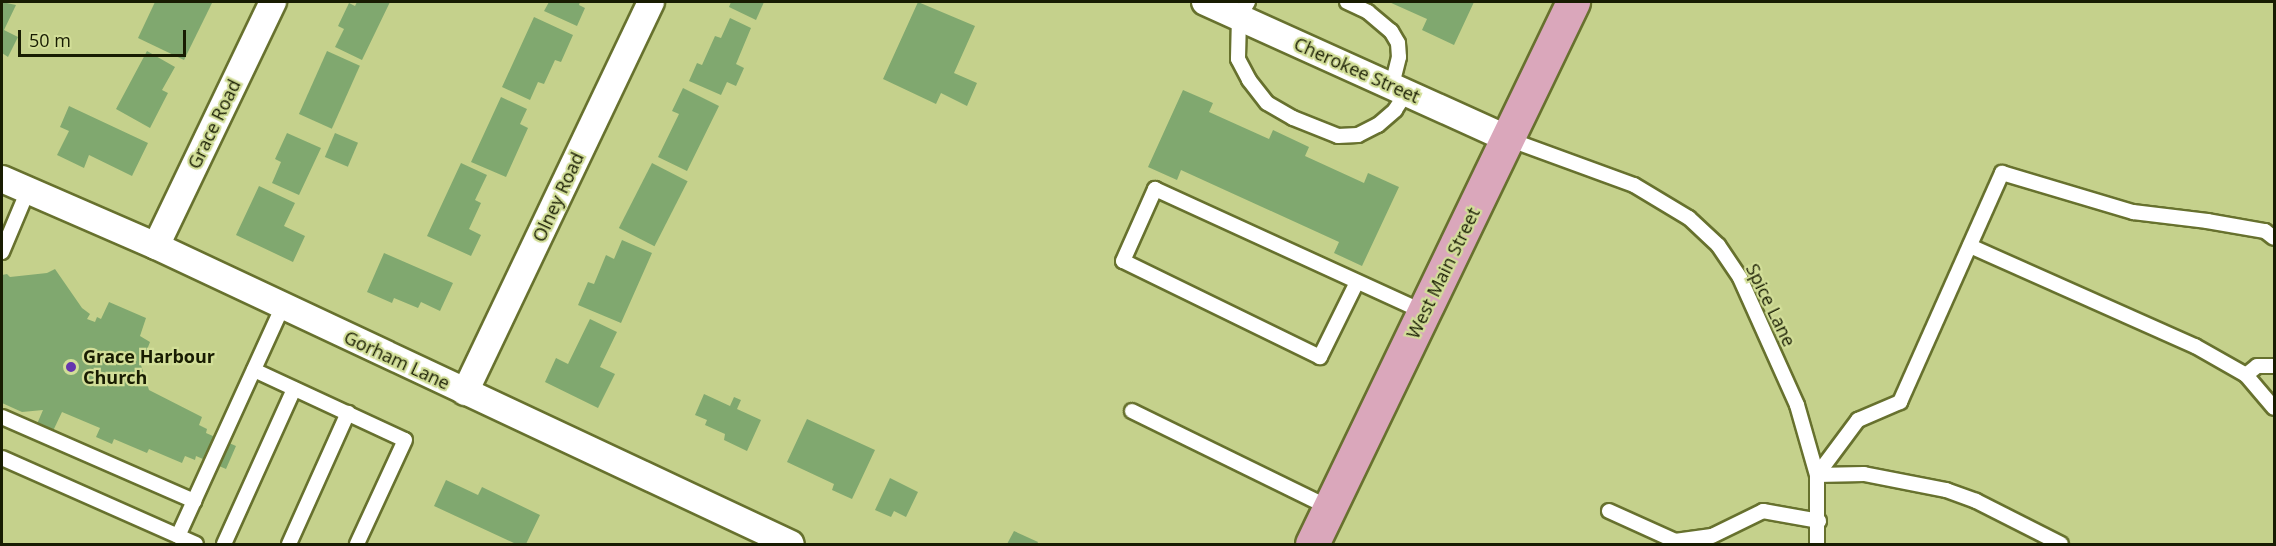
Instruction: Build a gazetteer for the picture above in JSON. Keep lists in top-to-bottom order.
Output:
{
  "streets": {
    "main road": ["West Main Street"],
    "street": [
      "Cherokee Street",
      "Grace Road",
      "Olney Road",
      "Gorham Lane"
    ],
    "lane": ["Spice Lane"]
  },
  "crossings": [
    ["Cherokee Street", "West Main Street"],
    ["Cherokee Street", "Spice Lane"],
    ["Grace Road", "Gorham Lane"],
    ["Olney Road", "Gorham Lane"],
    ["West Main Street", "Spice Lane"]
  ],
  "places": ["Grace Harbour Church"],
  "scale_bar": "50 m"
}
